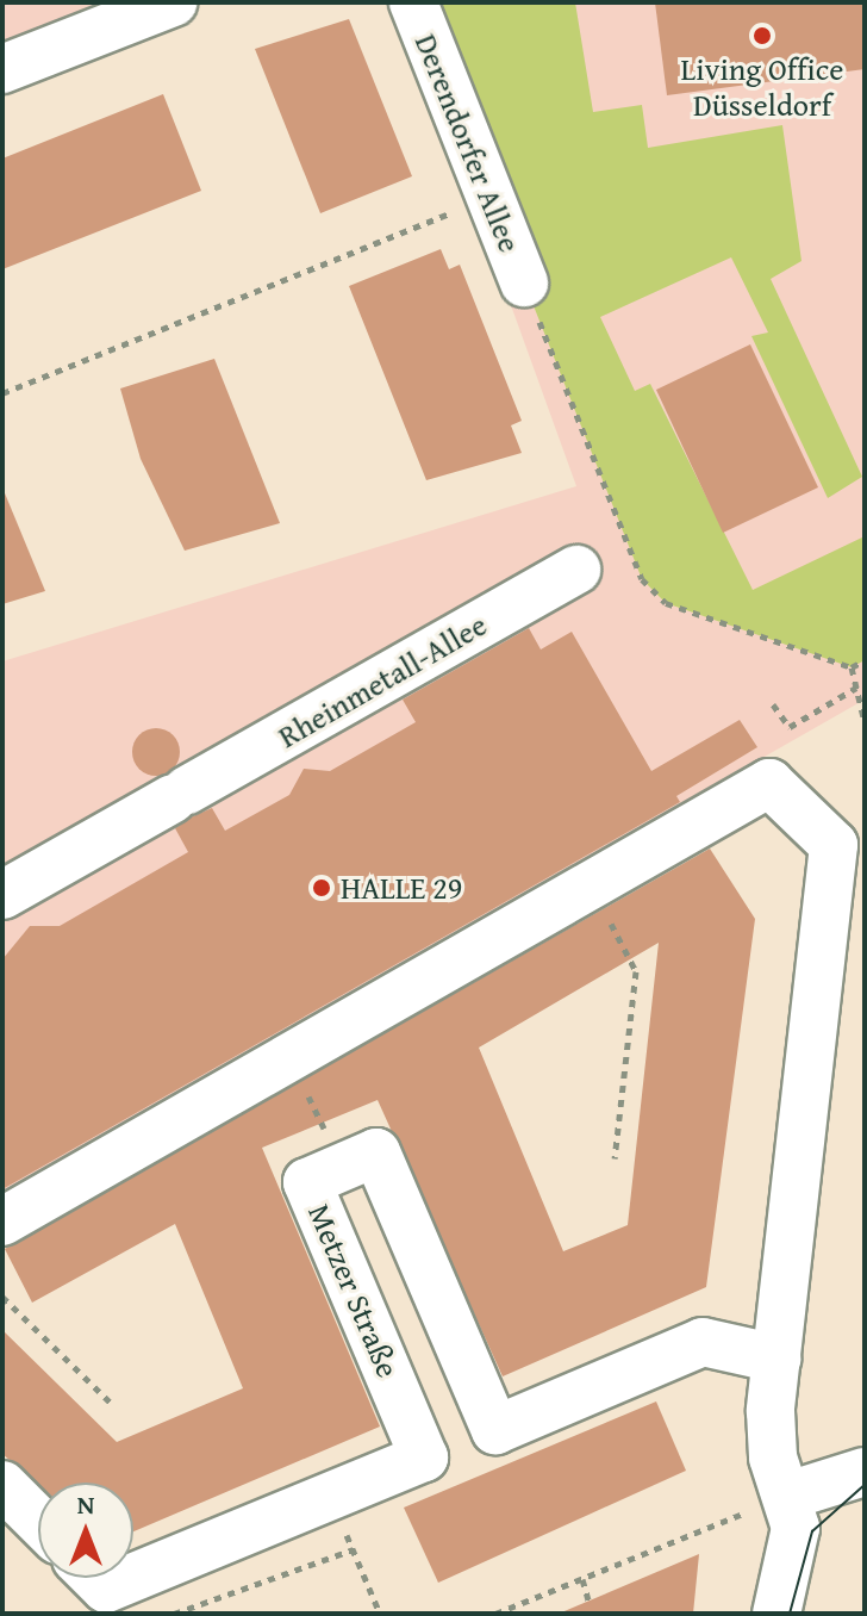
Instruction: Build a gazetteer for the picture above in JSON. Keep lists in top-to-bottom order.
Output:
{
  "streets": {
    "street": ["Derendorfer Allee", "Rheinmetall-Allee", "Metzer Straße"]
  },
  "places": ["Living Office Düsseldorf", "HALLE 29"],
  "north": "top"
}
